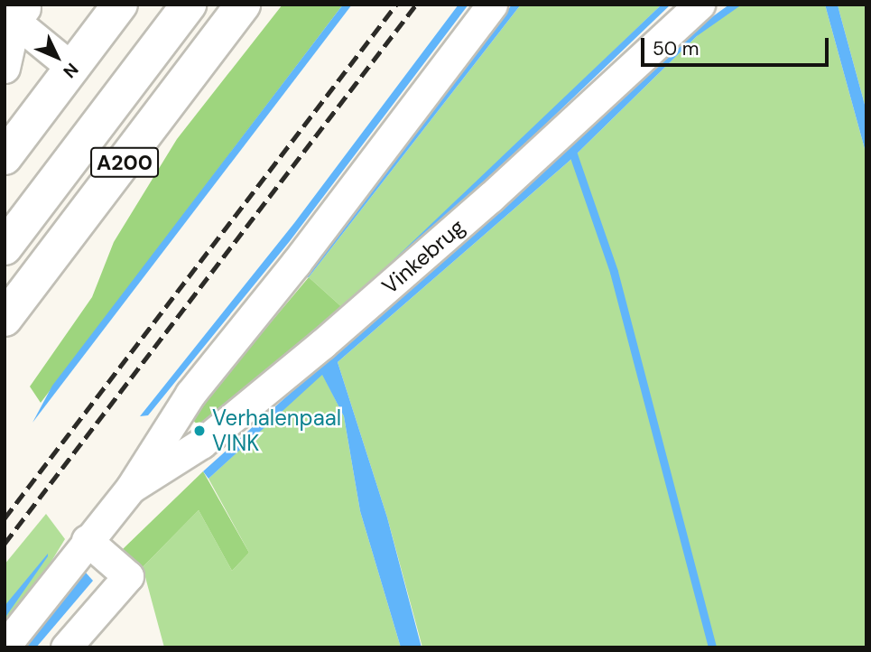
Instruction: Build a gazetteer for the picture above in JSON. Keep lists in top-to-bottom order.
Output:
{
  "streets": {
    "main road": ["A200"],
    "street": ["Vinkebrug"]
  },
  "places": ["Verhalenpaal VINK"],
  "scale_bar": "50 m",
  "north": "bottom right"
}
